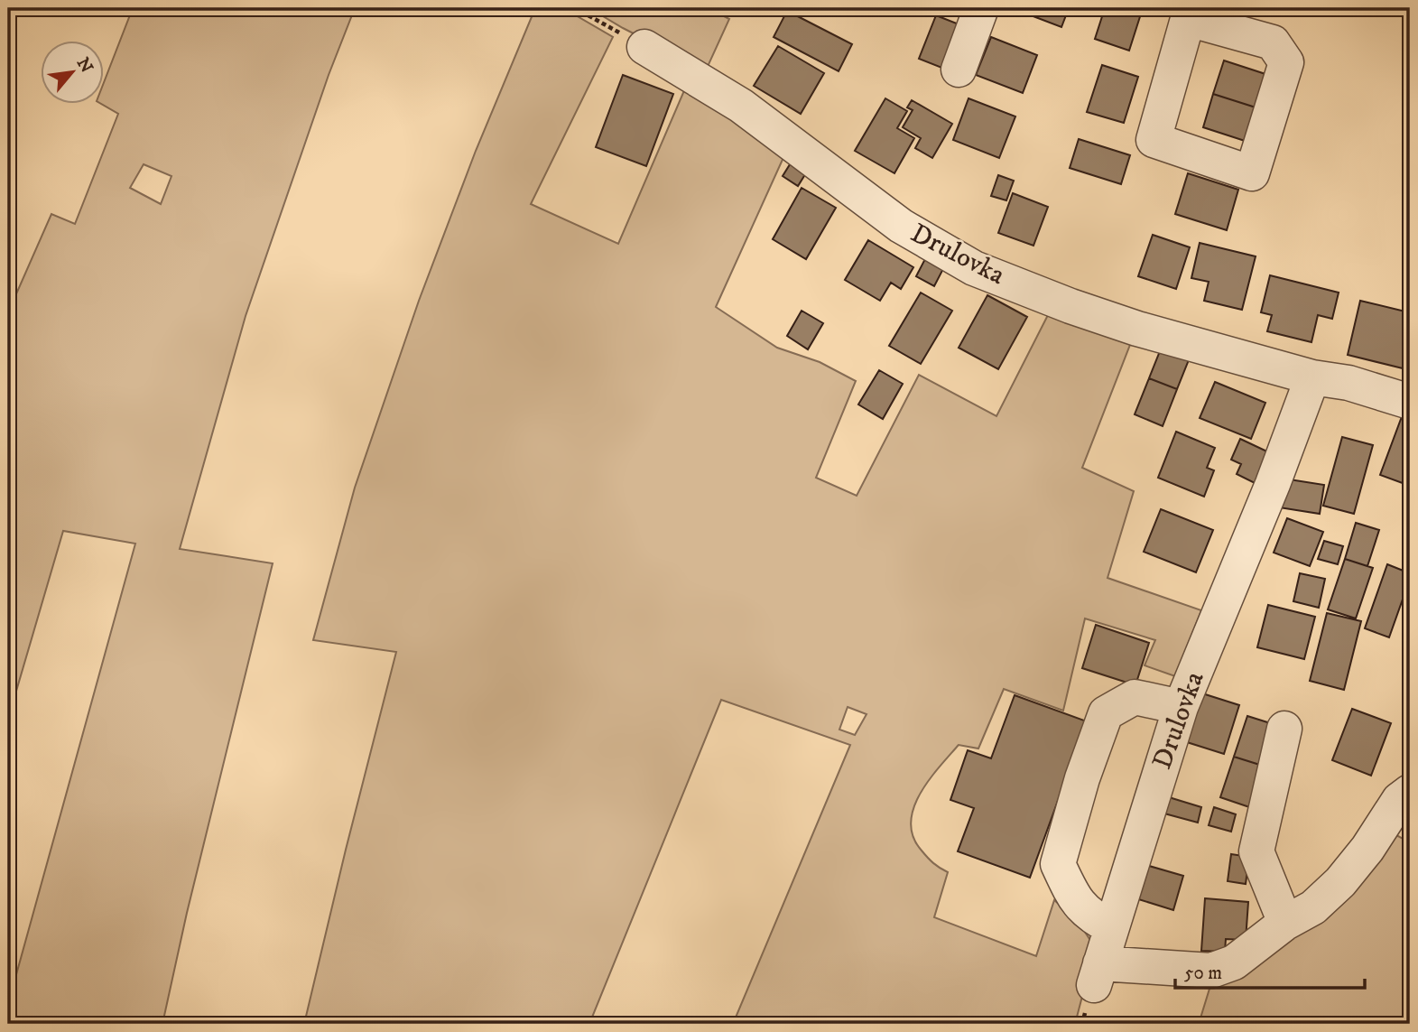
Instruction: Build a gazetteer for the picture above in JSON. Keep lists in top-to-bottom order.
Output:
{
  "streets": {
    "street": ["Drulovka"]
  },
  "scale_bar": "50 m",
  "north": "top right"
}
